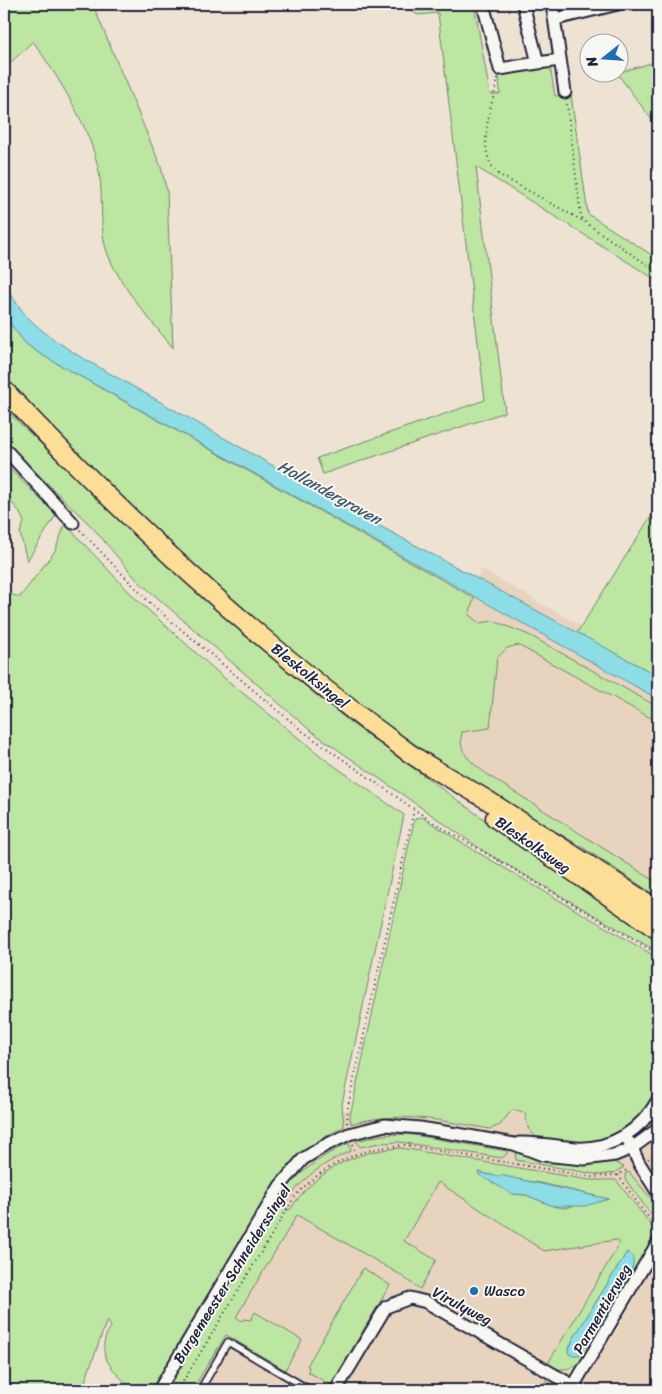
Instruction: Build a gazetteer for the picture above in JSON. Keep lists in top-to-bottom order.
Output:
{
  "streets": {
    "main road": ["Bleskolksingel", "Bleskolksweg"],
    "street": ["Burgemeester Schneiderssingel", "Virulyweg", "Parmentierweg"]
  },
  "crossings": [
    ["Bleskolksingel", "Bleskolksweg"],
    ["Virulyweg", "Parmentierweg"]
  ],
  "water": ["Hollandergraven"],
  "places": ["Wasco"],
  "north": "left"
}
